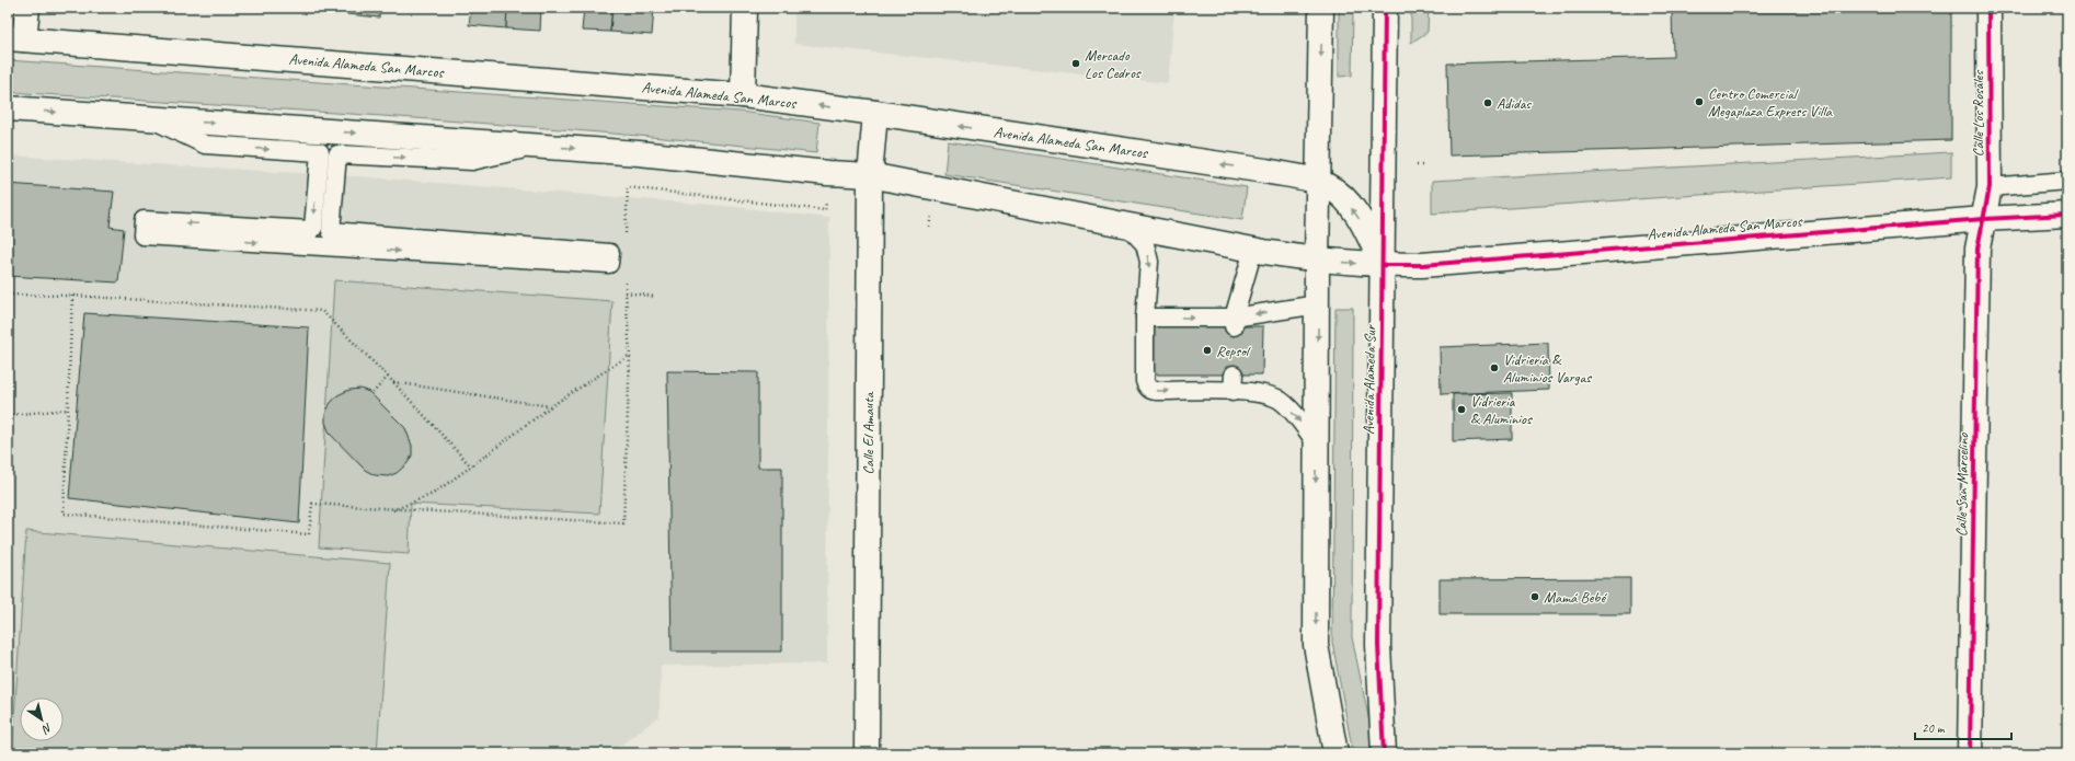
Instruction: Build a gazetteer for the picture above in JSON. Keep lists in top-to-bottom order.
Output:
{
  "streets": {
    "main road": [
      "Avenida Alameda San Marcos",
      "Calle Los Rosales",
      "Avenida Alameda Sur",
      "Calle El Amauta",
      "Calle San Marcelino"
    ]
  },
  "crossings": [
    ["Avenida Alameda San Marcos", "Calle Los Rosales"],
    ["Avenida Alameda San Marcos", "Avenida Alameda Sur"],
    ["Avenida Alameda San Marcos", "Calle El Amauta"],
    ["Avenida Alameda San Marcos", "Calle San Marcelino"],
    ["Calle Los Rosales", "Calle San Marcelino"]
  ],
  "places": [
    "Mercado Los Cedros",
    "Centro Comercial Megaplaza Express Villa",
    "Adidas",
    "Repsol",
    "Vidriería & Aluminios Vargas",
    "Vidrieria & Aluminios",
    "Mamá Bebé"
  ],
  "scale_bar": "20 m",
  "north": "bottom right"
}
